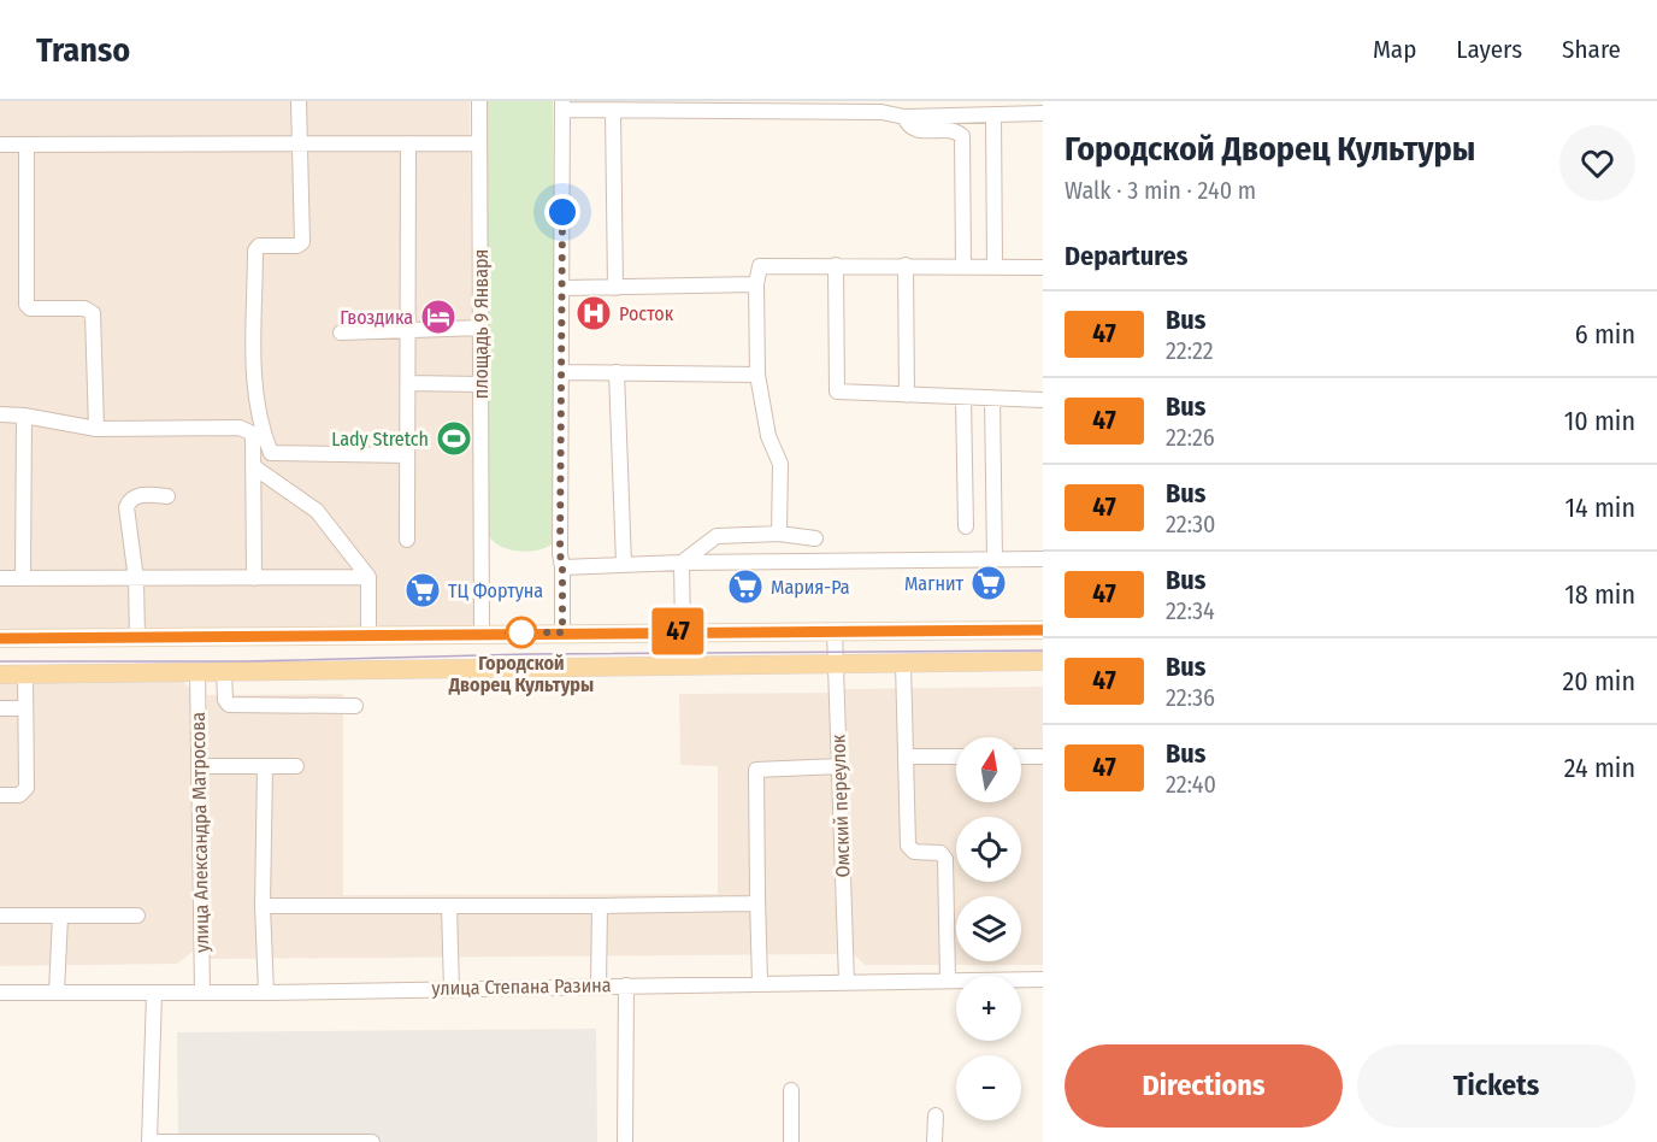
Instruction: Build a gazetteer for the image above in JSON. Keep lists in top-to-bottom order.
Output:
{
  "streets": {
    "street": [
      "площадь 9 Января",
      "Омский переулок",
      "улица Александра Матросова",
      "улица Степана Разина"
    ]
  },
  "crossings": [
    ["Омский переулок", "улица Степана Разина"],
    ["улица Александра Матросова", "улица Степана Разина"]
  ],
  "places": {
    "hospital": ["Росток"],
    "hotel": ["Гвоздика"],
    "sports": ["Lady Stretch"],
    "supermarket": ["Магнит", "Мария-Ра", "ТЦ Фортуна"],
    "other": ["Городской Дворец Культуры"]
  },
  "lines": ["bus line 47"],
  "north": "top",
  "page": {
    "header": "Transo",
    "nav": ["Map", "Layers", "Share"],
    "on_map": "47",
    "heading": [
      ["Городской Дворец Культуры", "Walk · 3 min · 240 m"],
      "Departures"
    ],
    "list": [
      {
        "mark": "47",
        "name": "Bus",
        "note": "22:22",
        "value": "6 min"
      },
      {
        "mark": "47",
        "name": "Bus",
        "note": "22:26",
        "value": "10 min"
      },
      {
        "mark": "47",
        "name": "Bus",
        "note": "22:30",
        "value": "14 min"
      },
      {
        "mark": "47",
        "name": "Bus",
        "note": "22:34",
        "value": "18 min"
      },
      {
        "mark": "47",
        "name": "Bus",
        "note": "22:36",
        "value": "20 min"
      },
      {
        "mark": "47",
        "name": "Bus",
        "note": "22:40",
        "value": "24 min"
      }
    ],
    "map_buttons": ["+", "−"],
    "buttons": ["Directions", "Tickets"]
  }
}
